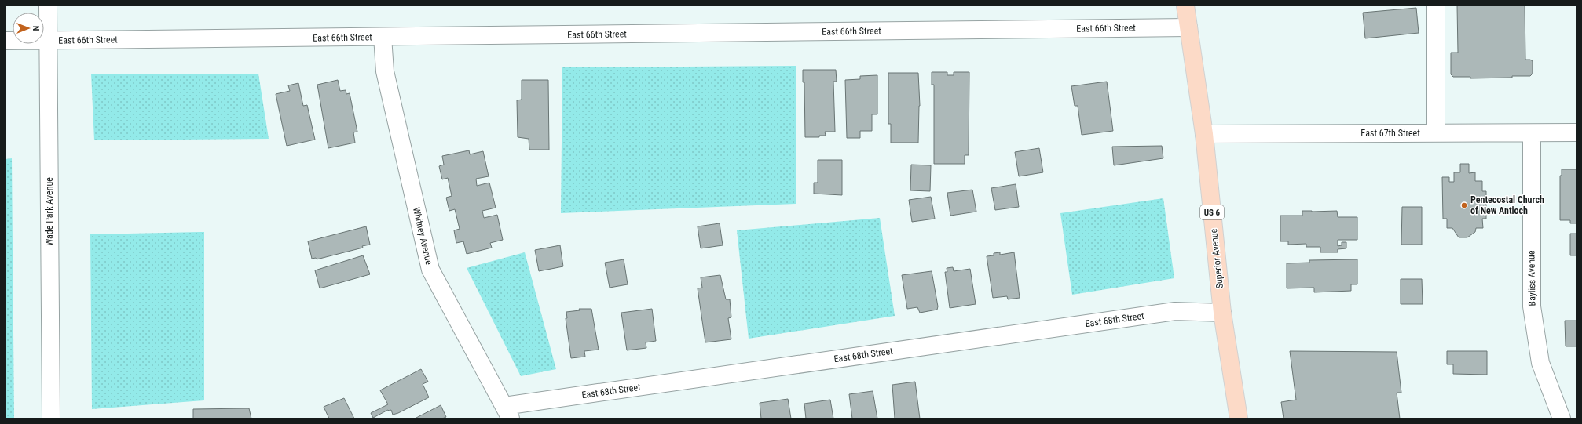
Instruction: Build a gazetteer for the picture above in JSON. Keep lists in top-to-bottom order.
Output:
{
  "streets": {
    "main road": ["US 6", "Superior Avenue"],
    "street": [
      "East 66th Street",
      "East 67th Street",
      "Wade Park Avenue",
      "Whitney Avenue",
      "Bayliss Avenue",
      "East 68th Street"
    ]
  },
  "crossings": [
    ["East 66th Street", "Wade Park Avenue"],
    ["East 66th Street", "Whitney Avenue"],
    ["East 66th Street", "Superior Avenue"],
    ["East 67th Street", "Superior Avenue"],
    ["East 67th Street", "Bayliss Avenue"],
    ["Whitney Avenue", "East 68th Street"],
    ["Superior Avenue", "East 68th Street"]
  ],
  "places": ["Pentecostal Church of New Antioch"],
  "north": "right"
}
